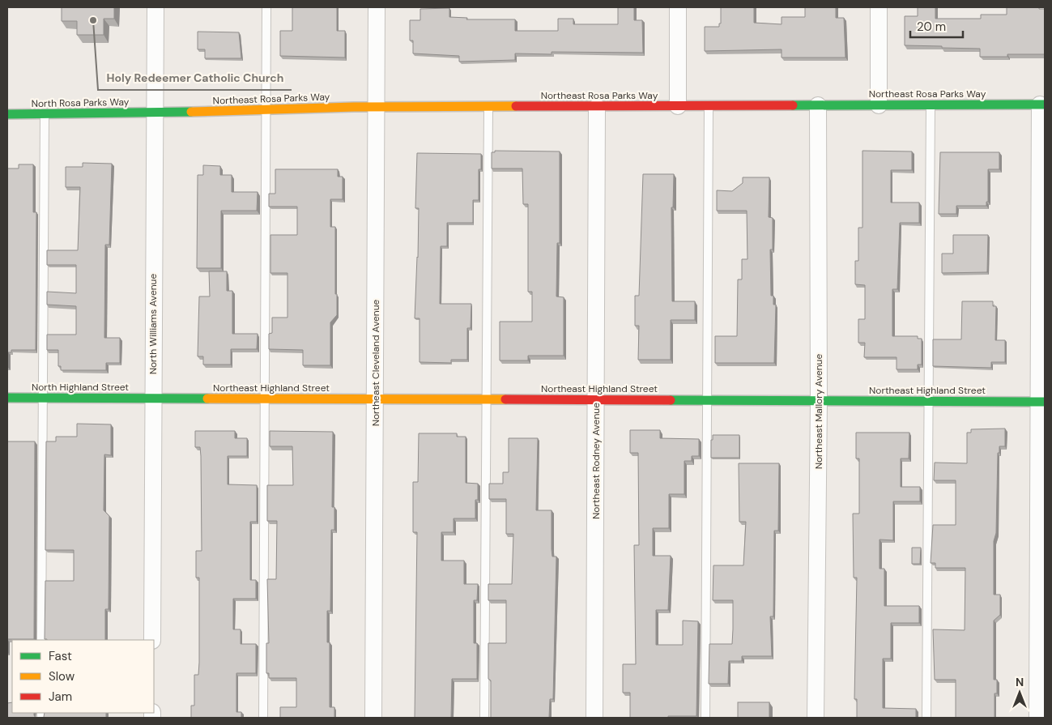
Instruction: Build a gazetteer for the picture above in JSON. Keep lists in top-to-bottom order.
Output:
{
  "streets": {
    "street": [
      "Northeast Rosa Parks Way",
      "North Rosa Parks Way",
      "North Williams Avenue",
      "Northeast Cleveland Avenue",
      "North Highland Street",
      "Northeast Highland Street",
      "Northeast Mallory Avenue",
      "Northeast Rodney Avenue"
    ]
  },
  "crossings": [
    ["Northeast Rosa Parks Way", "North Rosa Parks Way"],
    ["Northeast Rosa Parks Way", "North Williams Avenue"],
    ["Northeast Rosa Parks Way", "Northeast Cleveland Avenue"],
    ["Northeast Rosa Parks Way", "Northeast Mallory Avenue"],
    ["Northeast Rosa Parks Way", "Northeast Rodney Avenue"],
    ["North Rosa Parks Way", "North Williams Avenue"],
    ["North Williams Avenue", "North Highland Street"],
    ["North Williams Avenue", "Northeast Highland Street"],
    ["Northeast Cleveland Avenue", "Northeast Highland Street"],
    ["North Highland Street", "Northeast Highland Street"],
    ["Northeast Highland Street", "Northeast Mallory Avenue"],
    ["Northeast Highland Street", "Northeast Rodney Avenue"]
  ],
  "places": ["Holy Redeemer Catholic Church"],
  "legend": ["Fast", "Slow", "Jam"],
  "scale_bar": "20 m",
  "north": "top"
}
